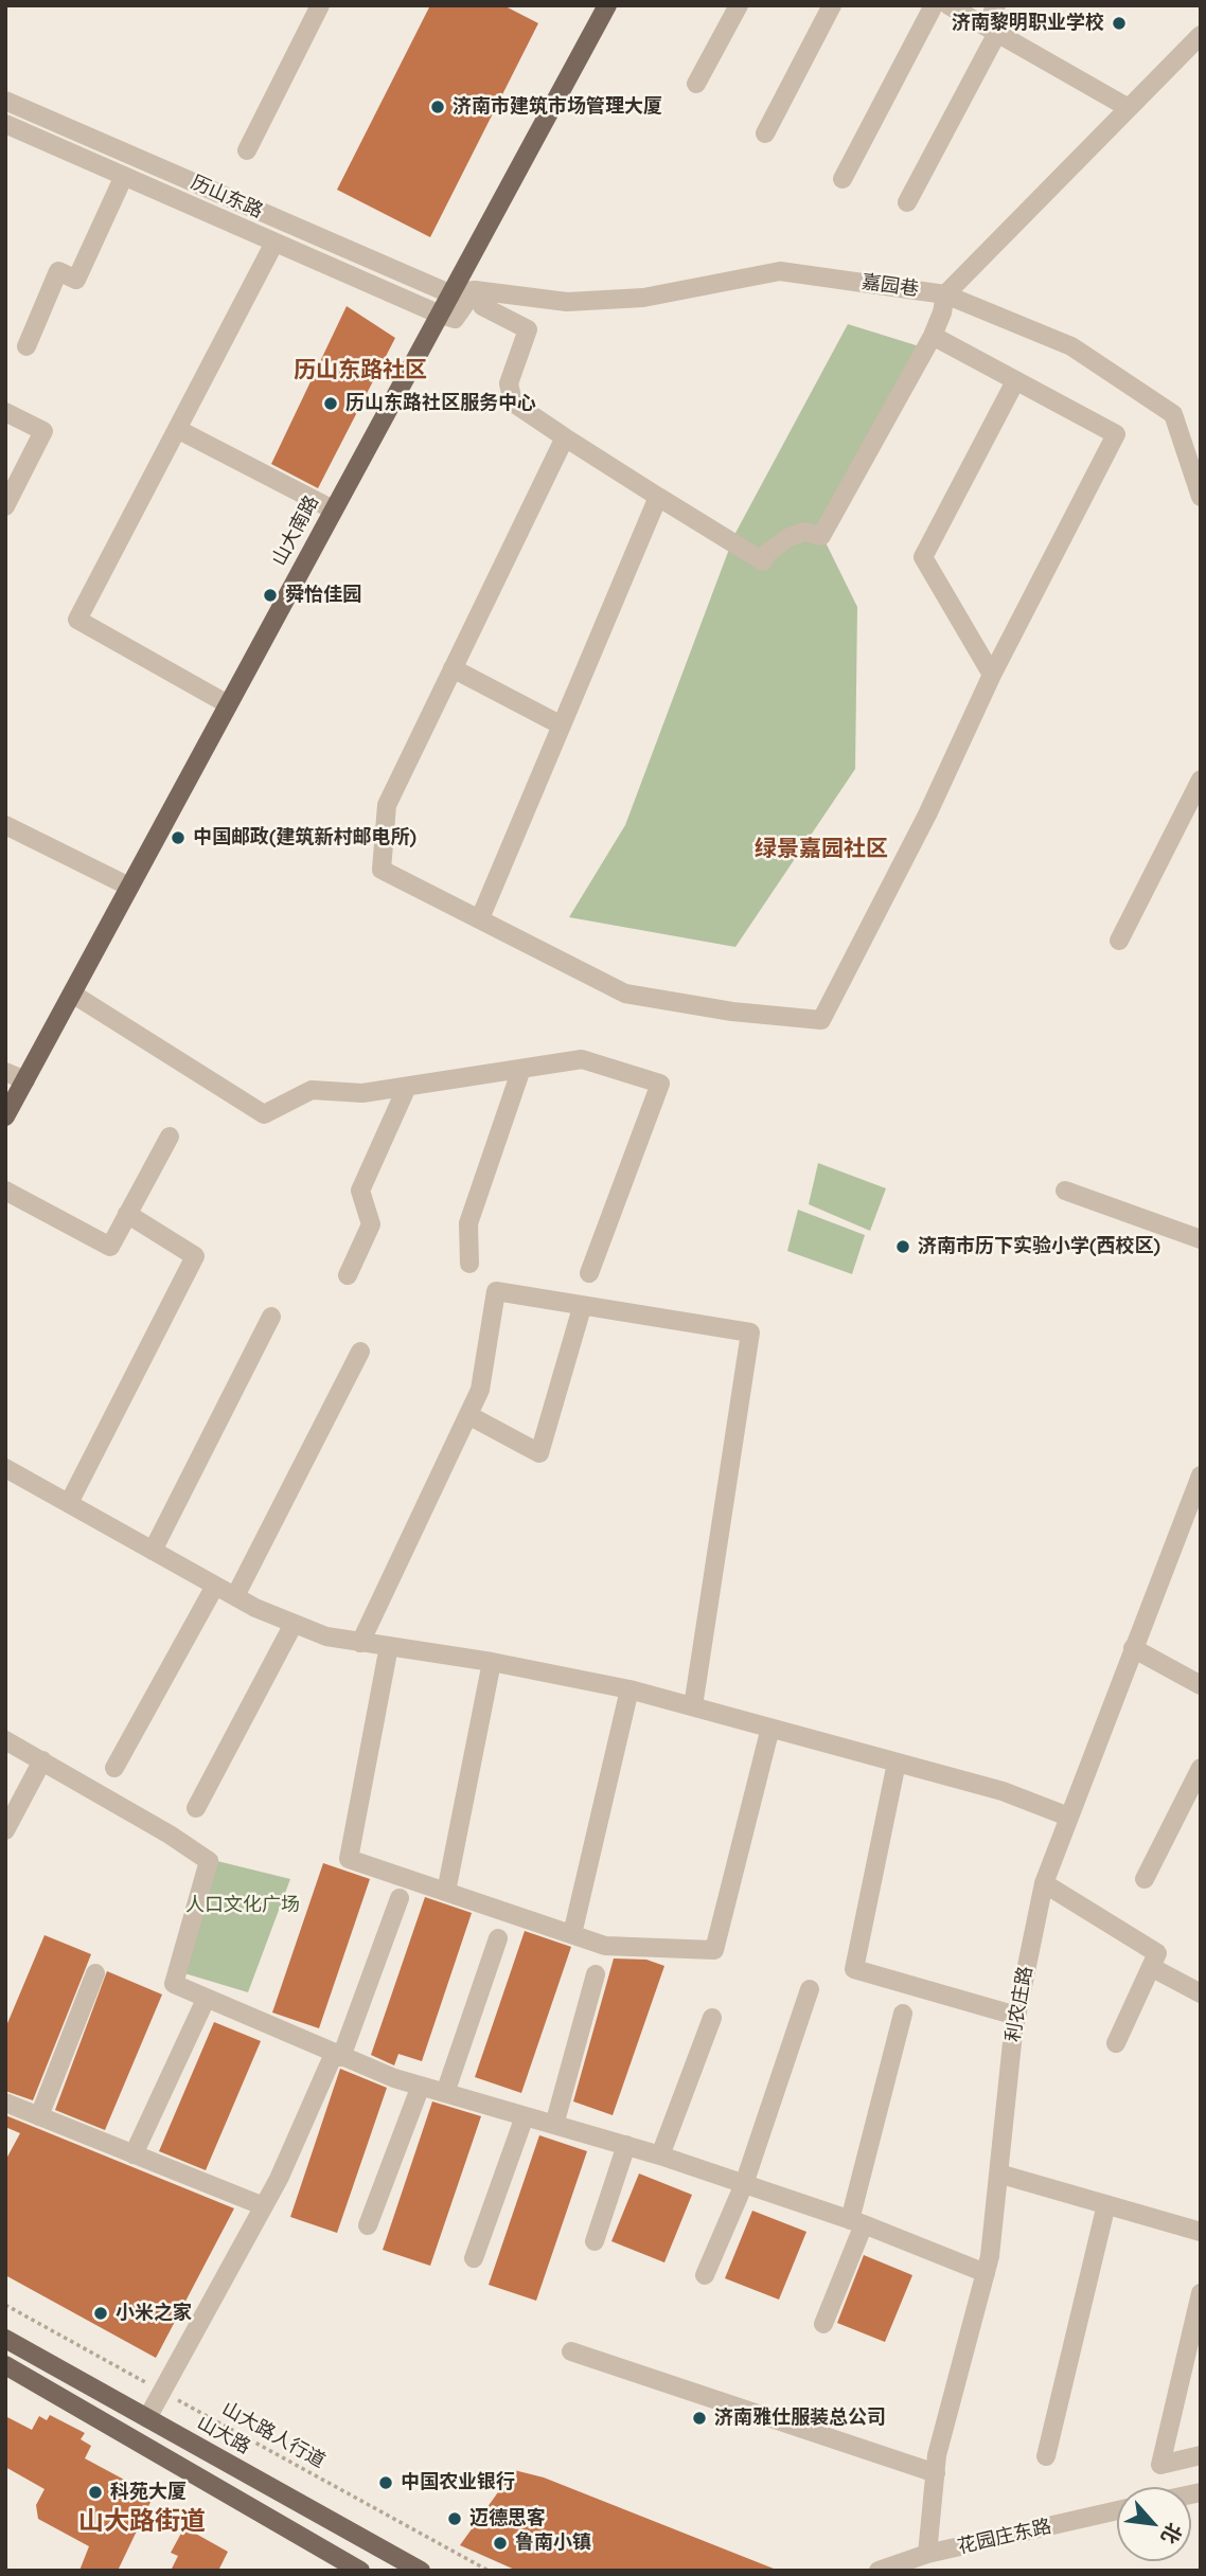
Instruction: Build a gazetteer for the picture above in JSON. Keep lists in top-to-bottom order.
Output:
{
  "streets": {
    "main road": ["山大南路", "山大路"],
    "street": [
      "历山东路",
      "嘉园巷",
      "利农庄路",
      "花园庄东路"
    ],
    "path": ["山大路人行道"]
  },
  "crossings": [
    ["历山东路", "嘉园巷"],
    ["历山东路", "山大南路"],
    ["嘉园巷", "山大南路"],
    ["利农庄路", "花园庄东路"]
  ],
  "districts": ["历山东路社区", "绿景嘉园社区", "山大路街道"],
  "parks": ["人口文化广场"],
  "places": [
    "济南黎明职业学校",
    "济南市建筑市场管理大厦",
    "历山东路社区服务中心",
    "舜怡佳园",
    "中国邮政(建筑新村邮电所)",
    "济南市历下实验小学(西校区)",
    "小米之家",
    "济南雅仕服装总公司",
    "中国农业银行",
    "科苑大厦",
    "迈德思客",
    "鲁南小镇"
  ],
  "north": "bottom right"
}
